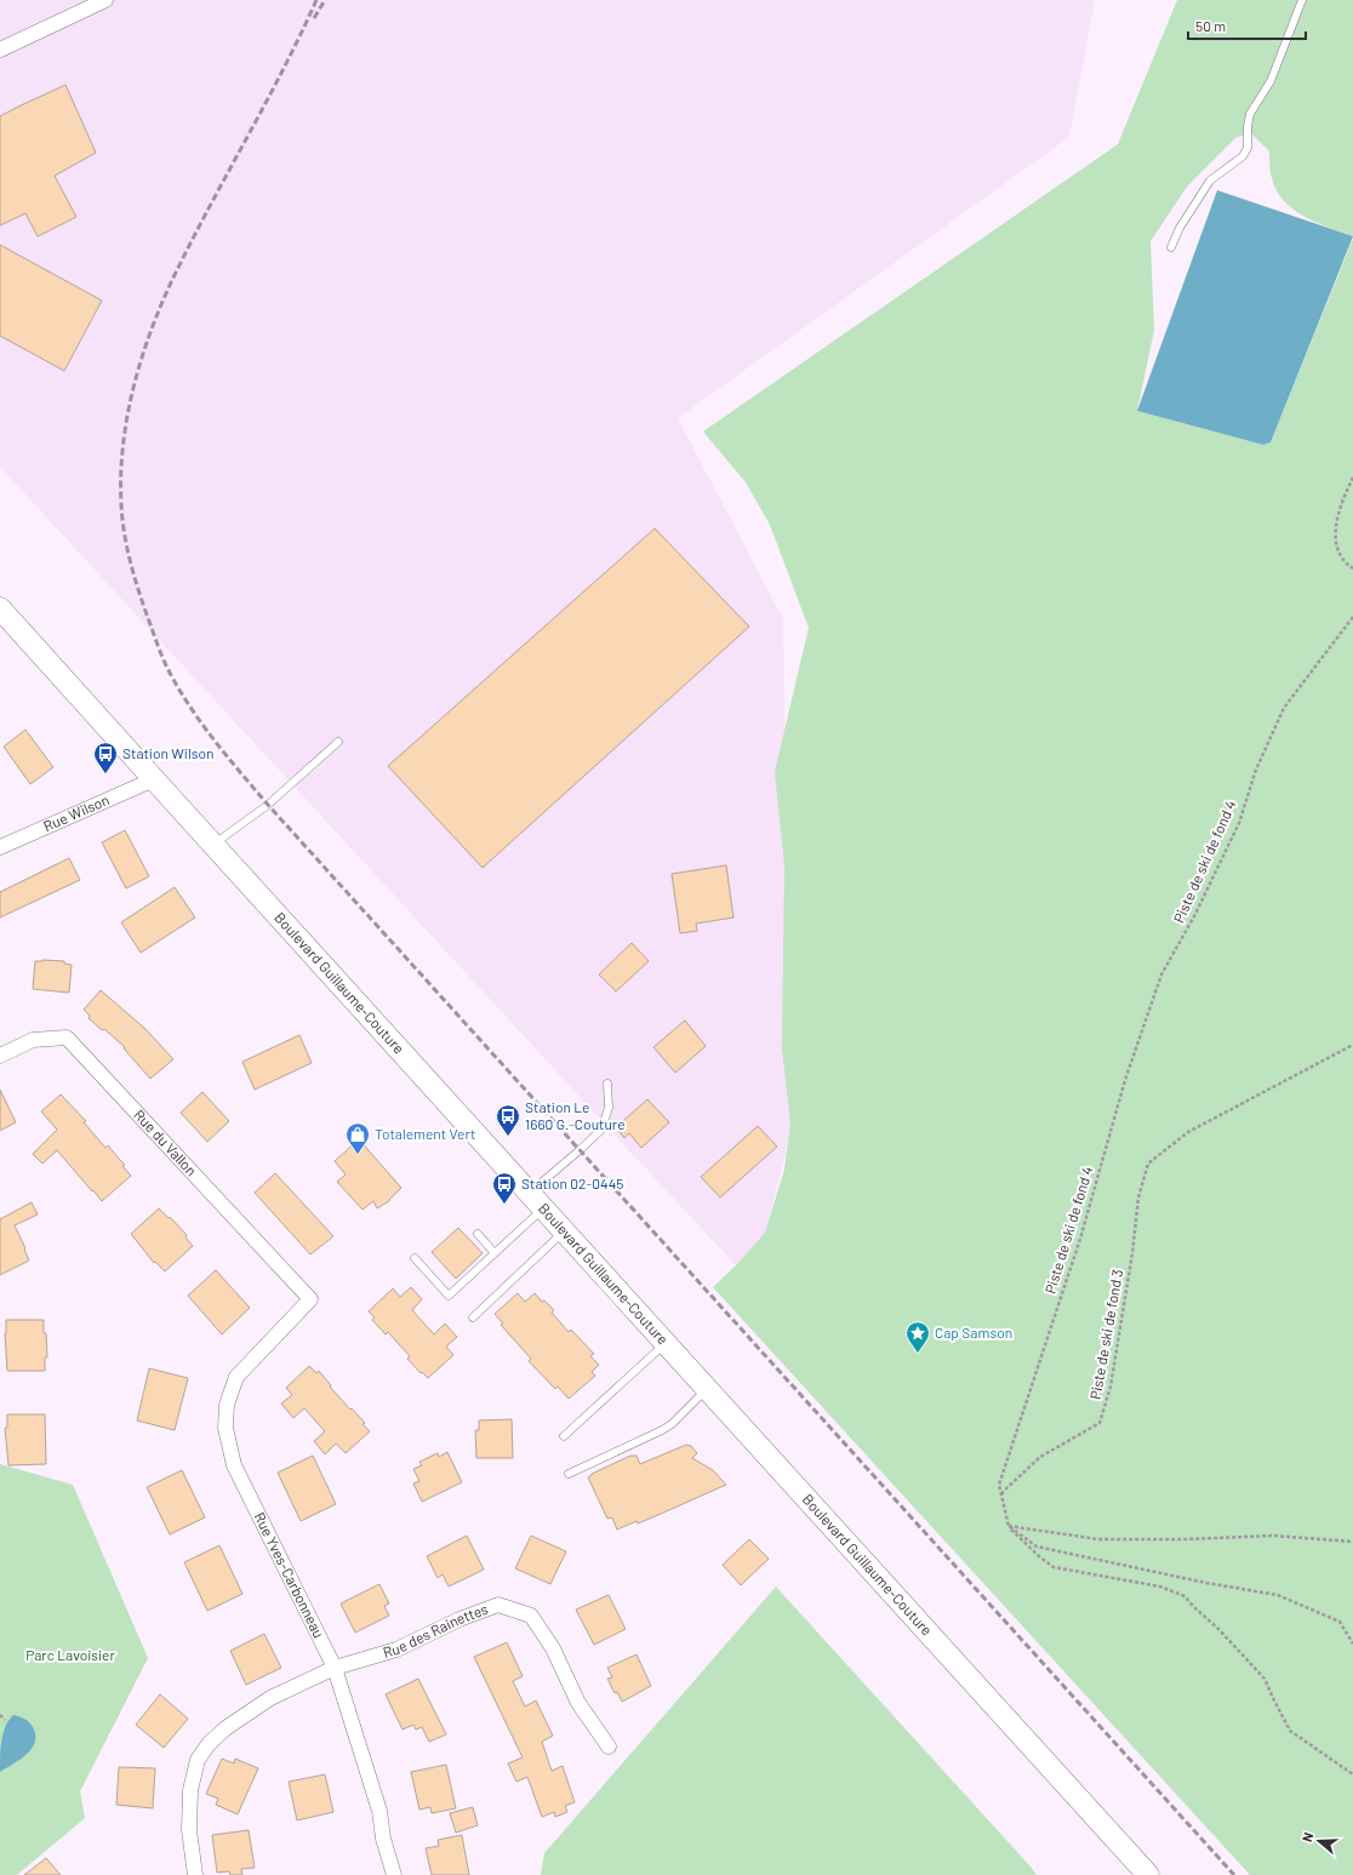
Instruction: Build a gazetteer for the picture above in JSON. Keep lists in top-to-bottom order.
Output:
{
  "streets": {
    "main road": ["Boulevard Guillaume-Couture"],
    "street": [
      "Rue Wilson",
      "Rue du Vallon",
      "Rue Yves-Carbonneau",
      "Rue des Rainettes"
    ],
    "path": ["Piste de ski de fond 4", "Piste de ski de fond 3"]
  },
  "crossings": [
    ["Rue Wilson", "Boulevard Guillaume-Couture"],
    ["Piste de ski de fond 4", "Piste de ski de fond 3"],
    ["Rue du Vallon", "Rue Yves-Carbonneau"],
    ["Rue Yves-Carbonneau", "Rue des Rainettes"]
  ],
  "parks": ["Parc Lavoisier"],
  "places": {
    "bus stop": ["Station Wilson", "Station Le 1660 G.-Couture", "Station 02-0445"],
    "shop": ["Totalement Vert"],
    "place": ["Cap Samson"]
  },
  "scale_bar": "50 m",
  "north": "left"
}
